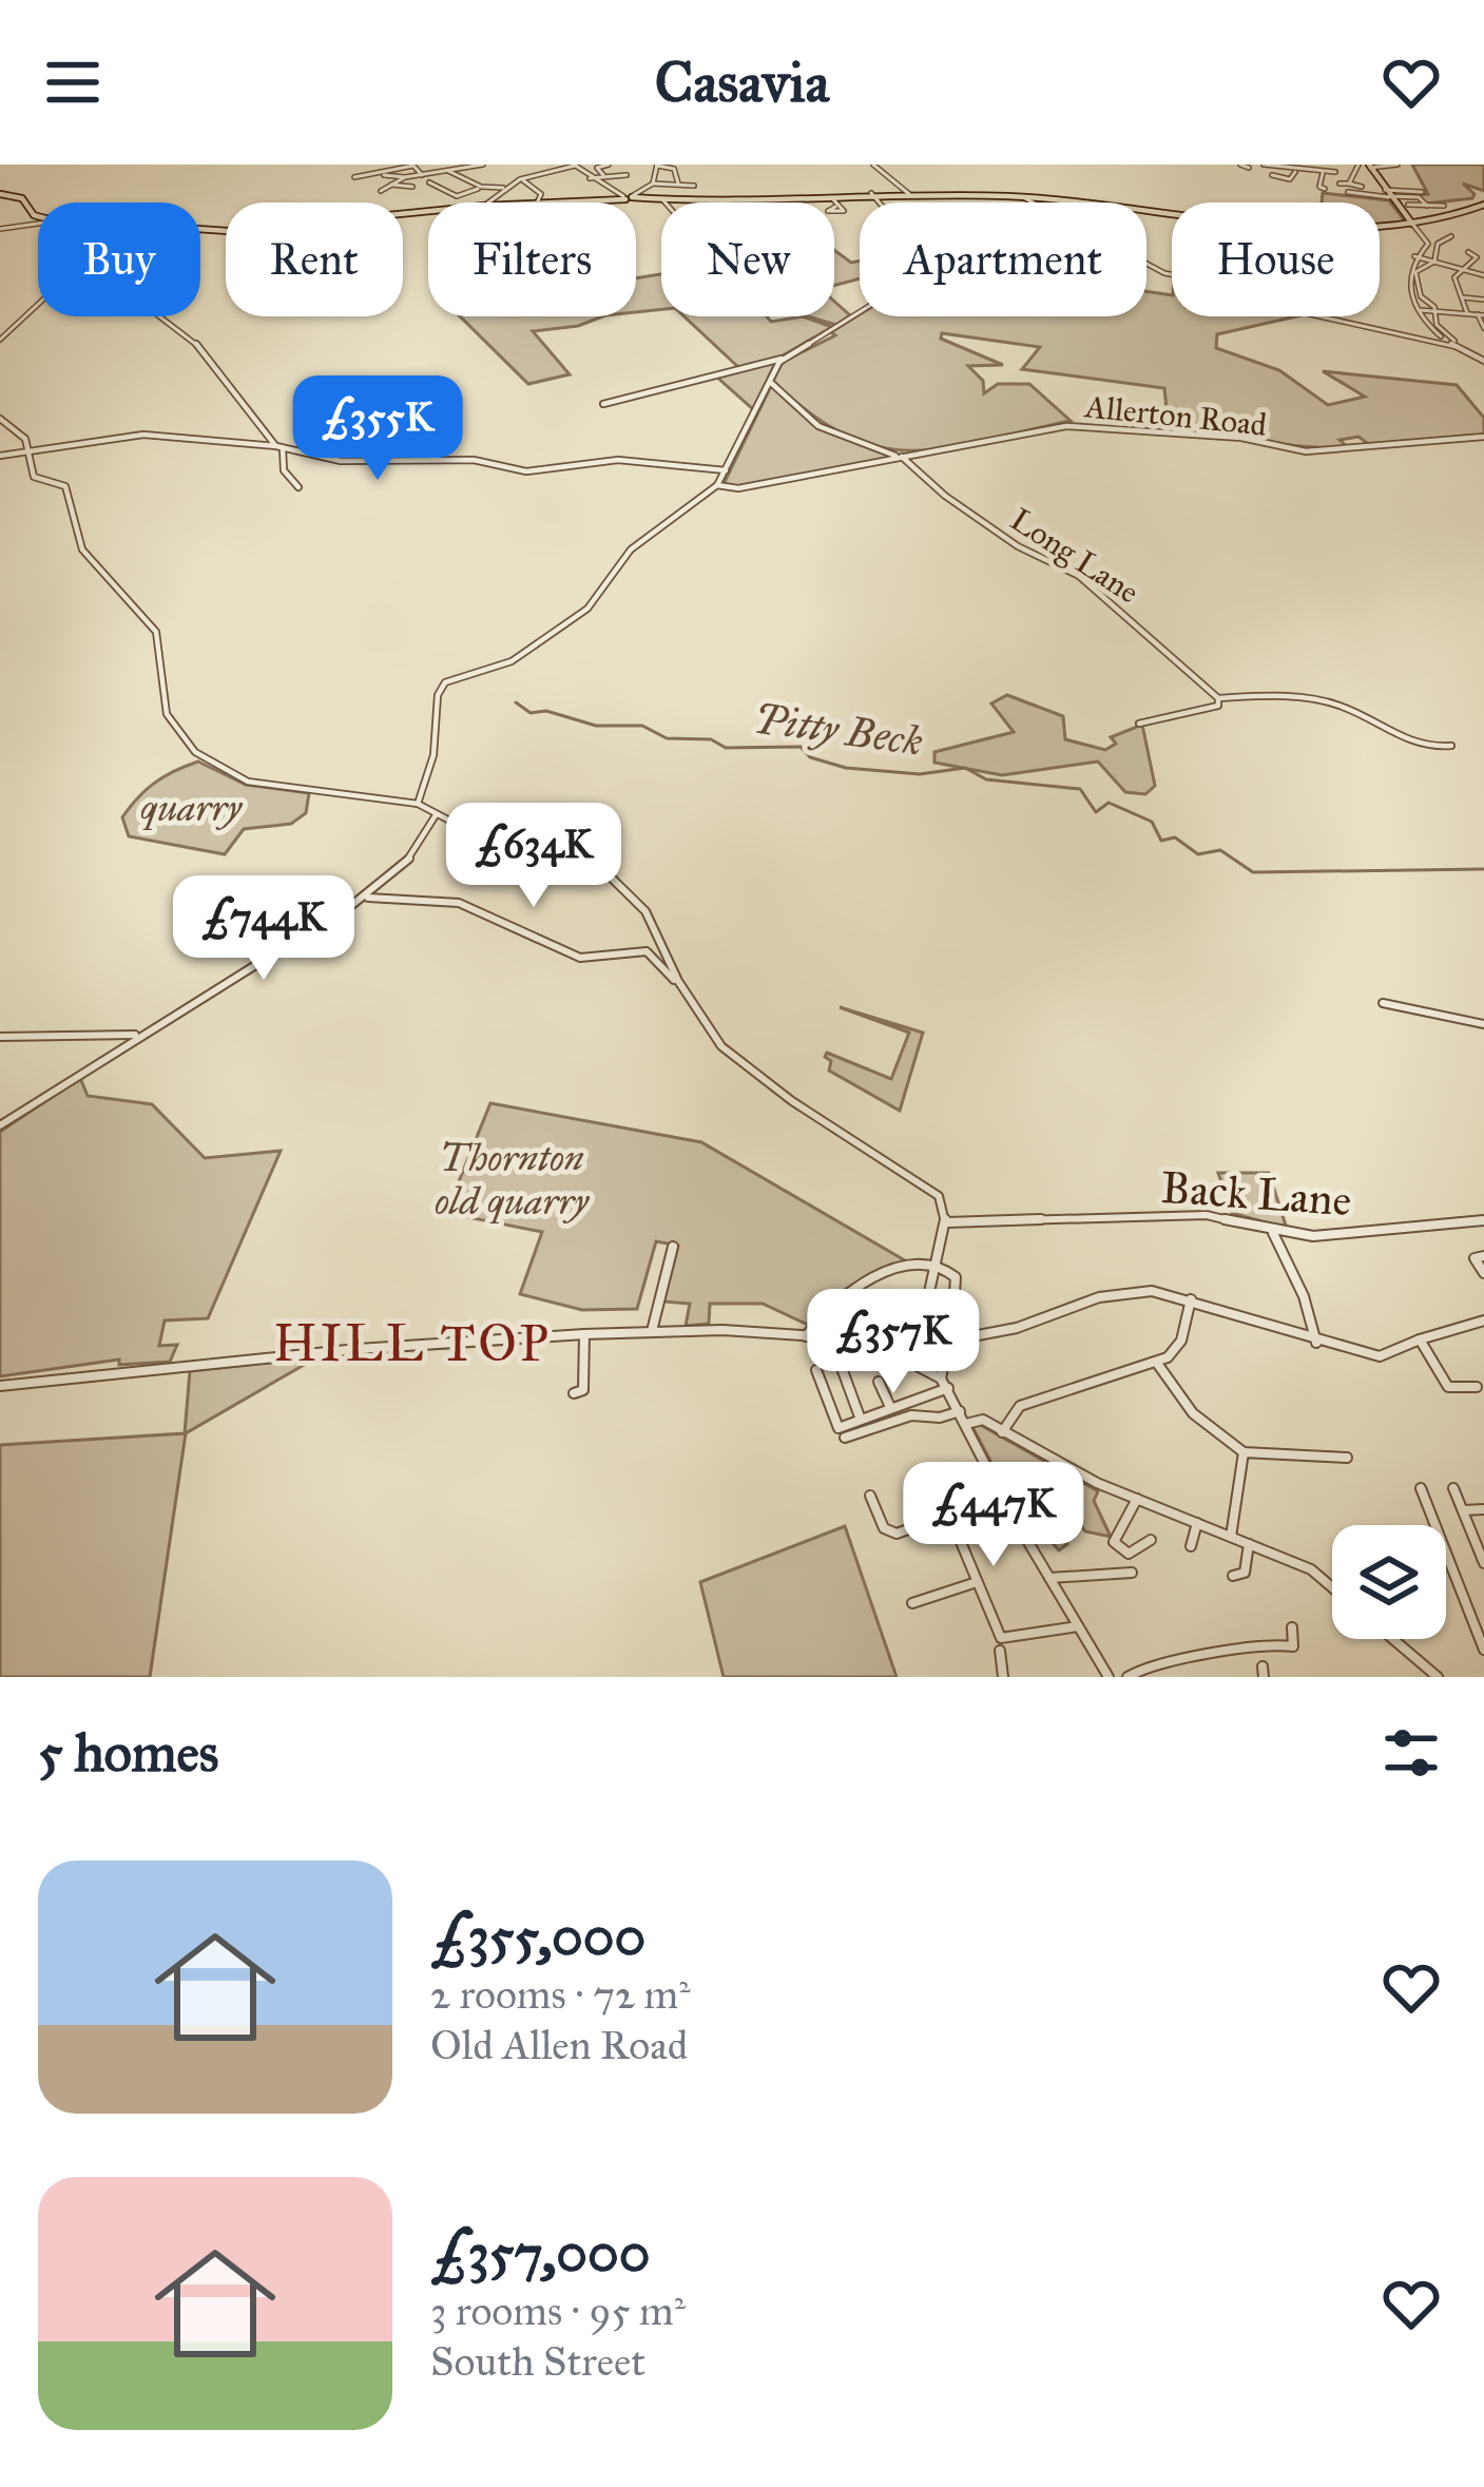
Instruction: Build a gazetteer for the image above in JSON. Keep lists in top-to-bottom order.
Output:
{
  "streets": {
    "street": ["Allerton Road", "Long Lane", "Back Lane"]
  },
  "crossings": [
    ["Allerton Road", "Long Lane"]
  ],
  "districts": ["HILL TOP"],
  "water": ["Pitty Beck"],
  "parks": ["quarry", "Thornton old quarry"],
  "page": {
    "header": "Casavia",
    "chip": [
      "Buy",
      "Rent",
      "Filters",
      "New",
      "Apartment",
      "House"
    ],
    "price": [
      "£355K",
      "£634K",
      "£744K",
      "£357K",
      "£447K"
    ],
    "heading": "5 homes",
    "list": [
      {
        "name": "£355,000",
        "note": "2 rooms · 72 m² · Old Allen Road"
      },
      {
        "name": "£357,000",
        "note": "3 rooms · 95 m² · South Street"
      }
    ]
  }
}
